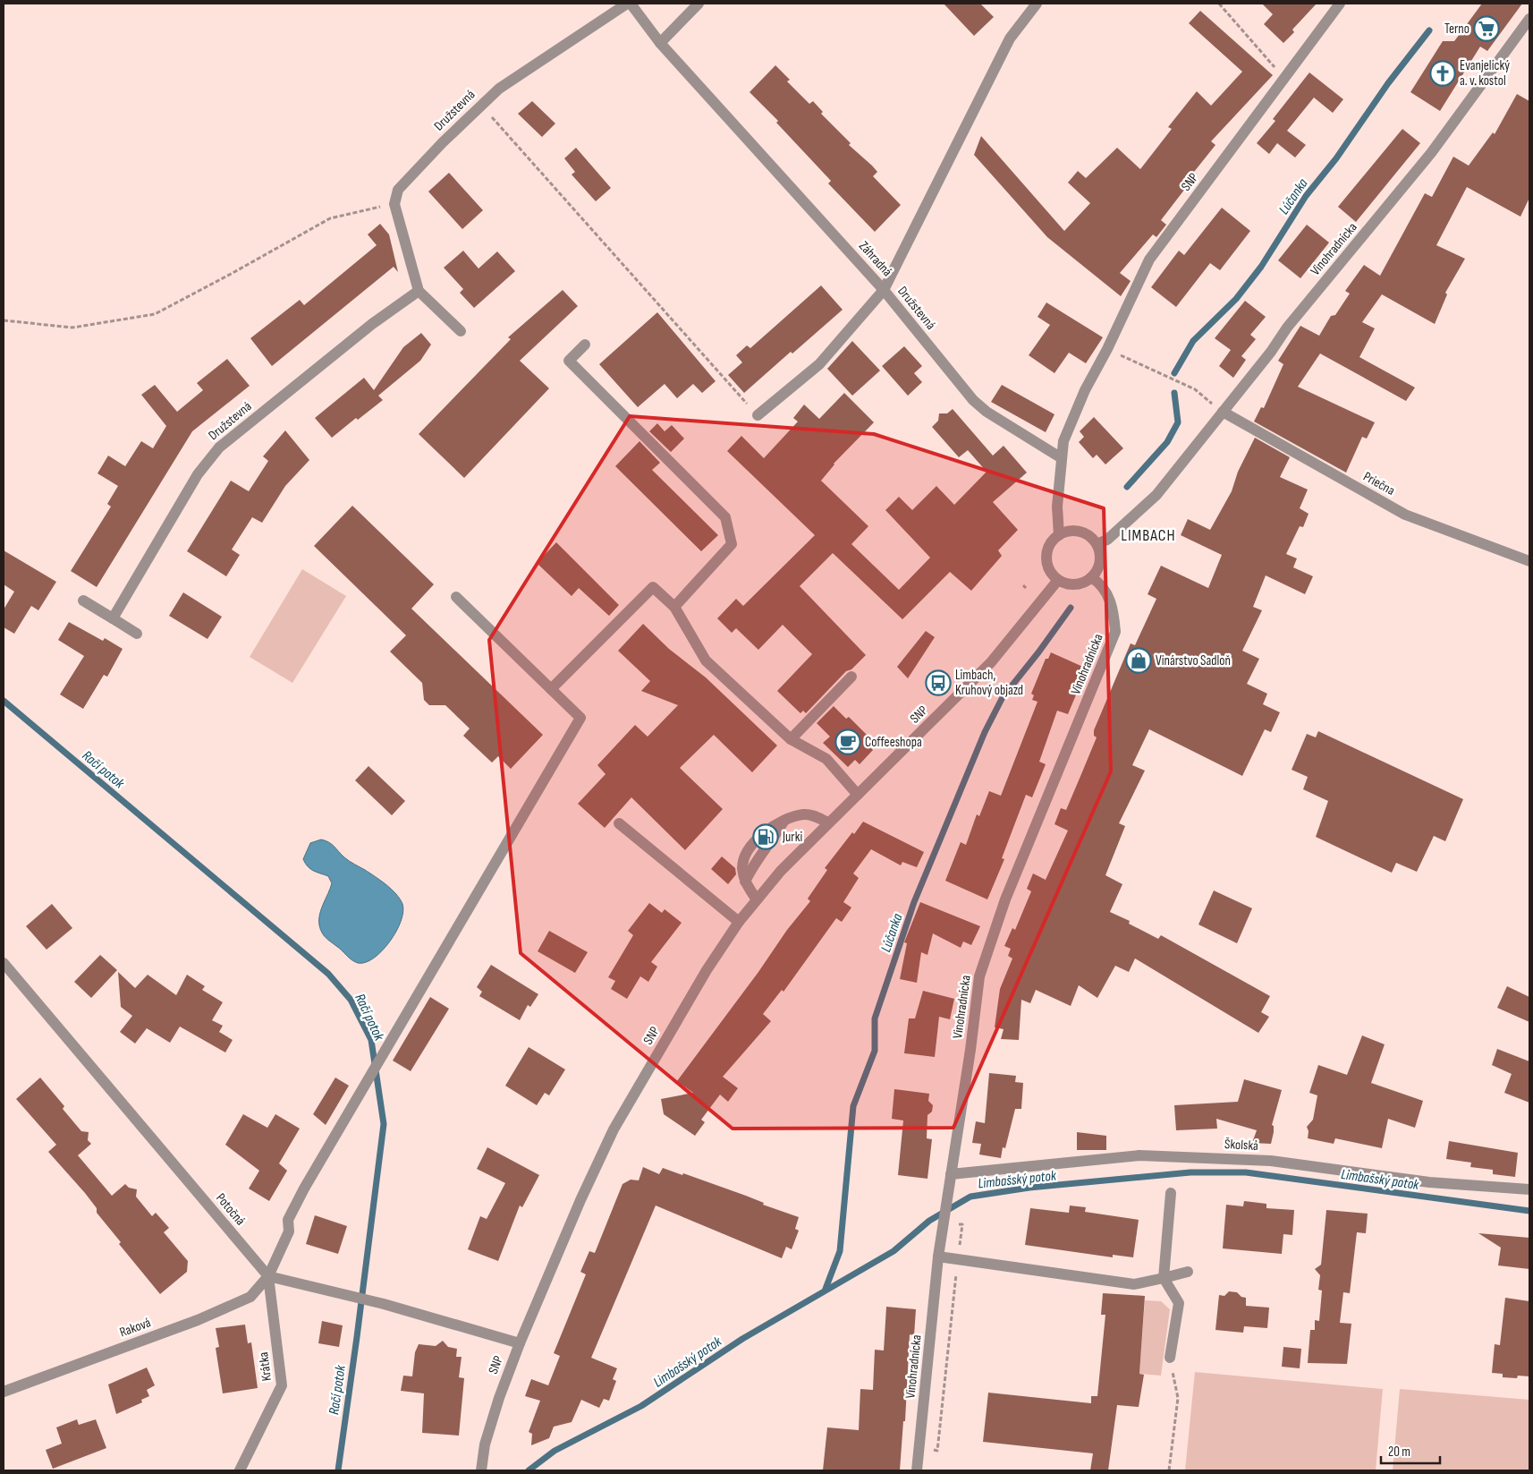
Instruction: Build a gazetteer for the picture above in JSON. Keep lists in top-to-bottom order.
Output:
{
  "streets": {
    "street": [
      "Družstevná",
      "SNP",
      "Vinohradnícka",
      "Záhradná",
      "Priečna",
      "Školská",
      "Potočná",
      "Raková",
      "Krátka"
    ]
  },
  "crossings": [
    ["Družstevná", "SNP"],
    ["Družstevná", "Záhradná"],
    ["SNP", "Vinohradnícka"],
    ["Vinohradnícka", "Priečna"],
    ["Vinohradnícka", "Školská"],
    ["Potočná", "Raková"],
    ["Potočná", "Krátka"],
    ["Raková", "Krátka"]
  ],
  "districts": ["LIMBACH"],
  "water": ["Lúčanka", "Račí potok", "Limbašský potok"],
  "places": {
    "supermarket": ["Terno"],
    "church": ["Evanjelický a. v. kostol"],
    "shop": ["Vinárstvo Sadloň"],
    "bus stop": ["Limbach, Kruhový objazd"],
    "cafe": ["Coffeeshopa"],
    "fuel station": ["Jurki"]
  },
  "scale_bar": "20 m"
}
